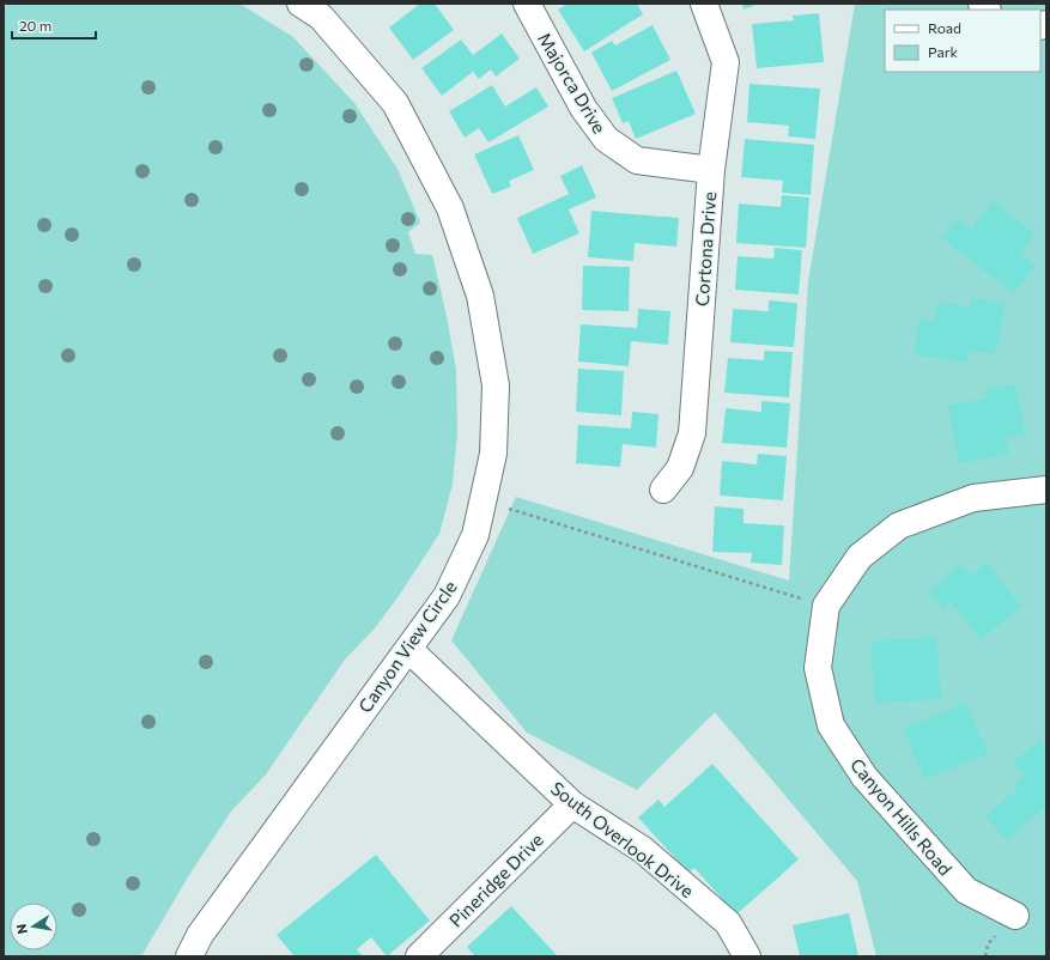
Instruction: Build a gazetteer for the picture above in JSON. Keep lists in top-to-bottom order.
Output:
{
  "streets": {
    "street": [
      "Majorca Drive",
      "Cortona Drive",
      "Canyon View Circle",
      "Canyon Hills Road",
      "South Overlook Drive",
      "Pineridge Drive"
    ]
  },
  "crossings": [
    ["Majorca Drive", "Cortona Drive"],
    ["Canyon View Circle", "South Overlook Drive"],
    ["South Overlook Drive", "Pineridge Drive"]
  ],
  "legend": ["Road", "Park"],
  "scale_bar": "20 m",
  "north": "left"
}
